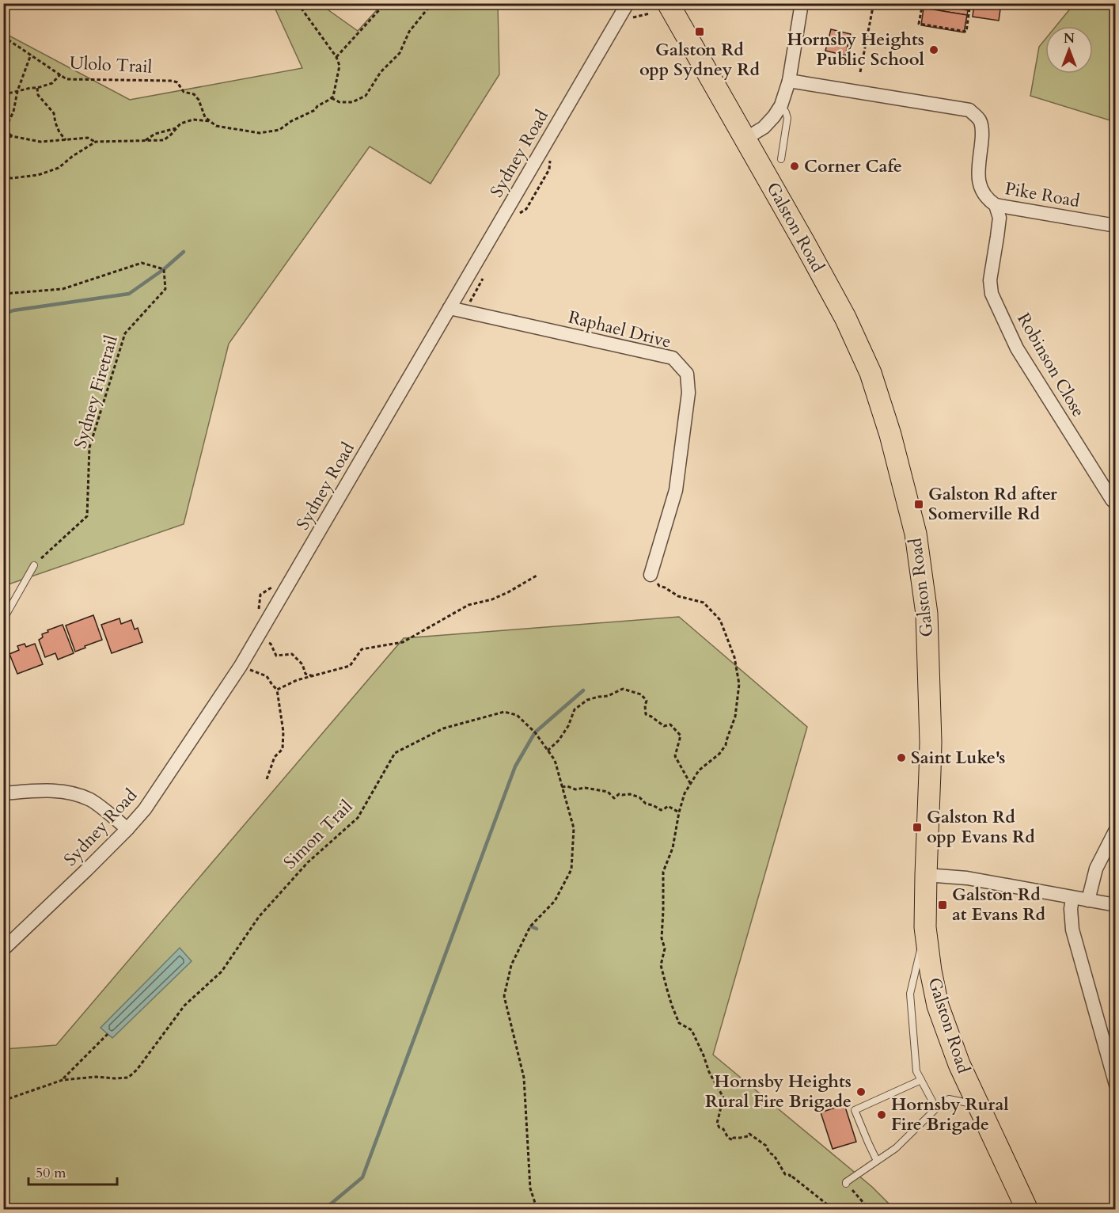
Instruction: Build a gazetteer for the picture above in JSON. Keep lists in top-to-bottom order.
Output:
{
  "streets": {
    "main road": ["Galston Road"],
    "street": [
      "Sydney Road",
      "Pike Road",
      "Raphael Drive",
      "Robinson Close"
    ],
    "path": ["Ulolo Trail", "Sydney Firetrail", "Simon Trail"]
  },
  "crossings": [
    ["Sydney Road", "Raphael Drive"],
    ["Pike Road", "Robinson Close"]
  ],
  "places": {
    "transit": [
      "Galston Rd opp Sydney Rd",
      "Galston Rd after Somerville Rd",
      "Galston Rd opp Evans Rd",
      "Galston Rd at Evans Rd"
    ],
    "other": [
      "Hornsby Heights Public School",
      "Corner Cafe",
      "Saint Luke's",
      "Hornsby Heights Rural Fire Brigade",
      "Hornsby Rural Fire Brigade"
    ]
  },
  "scale_bar": "50 m",
  "north": "top"
}
